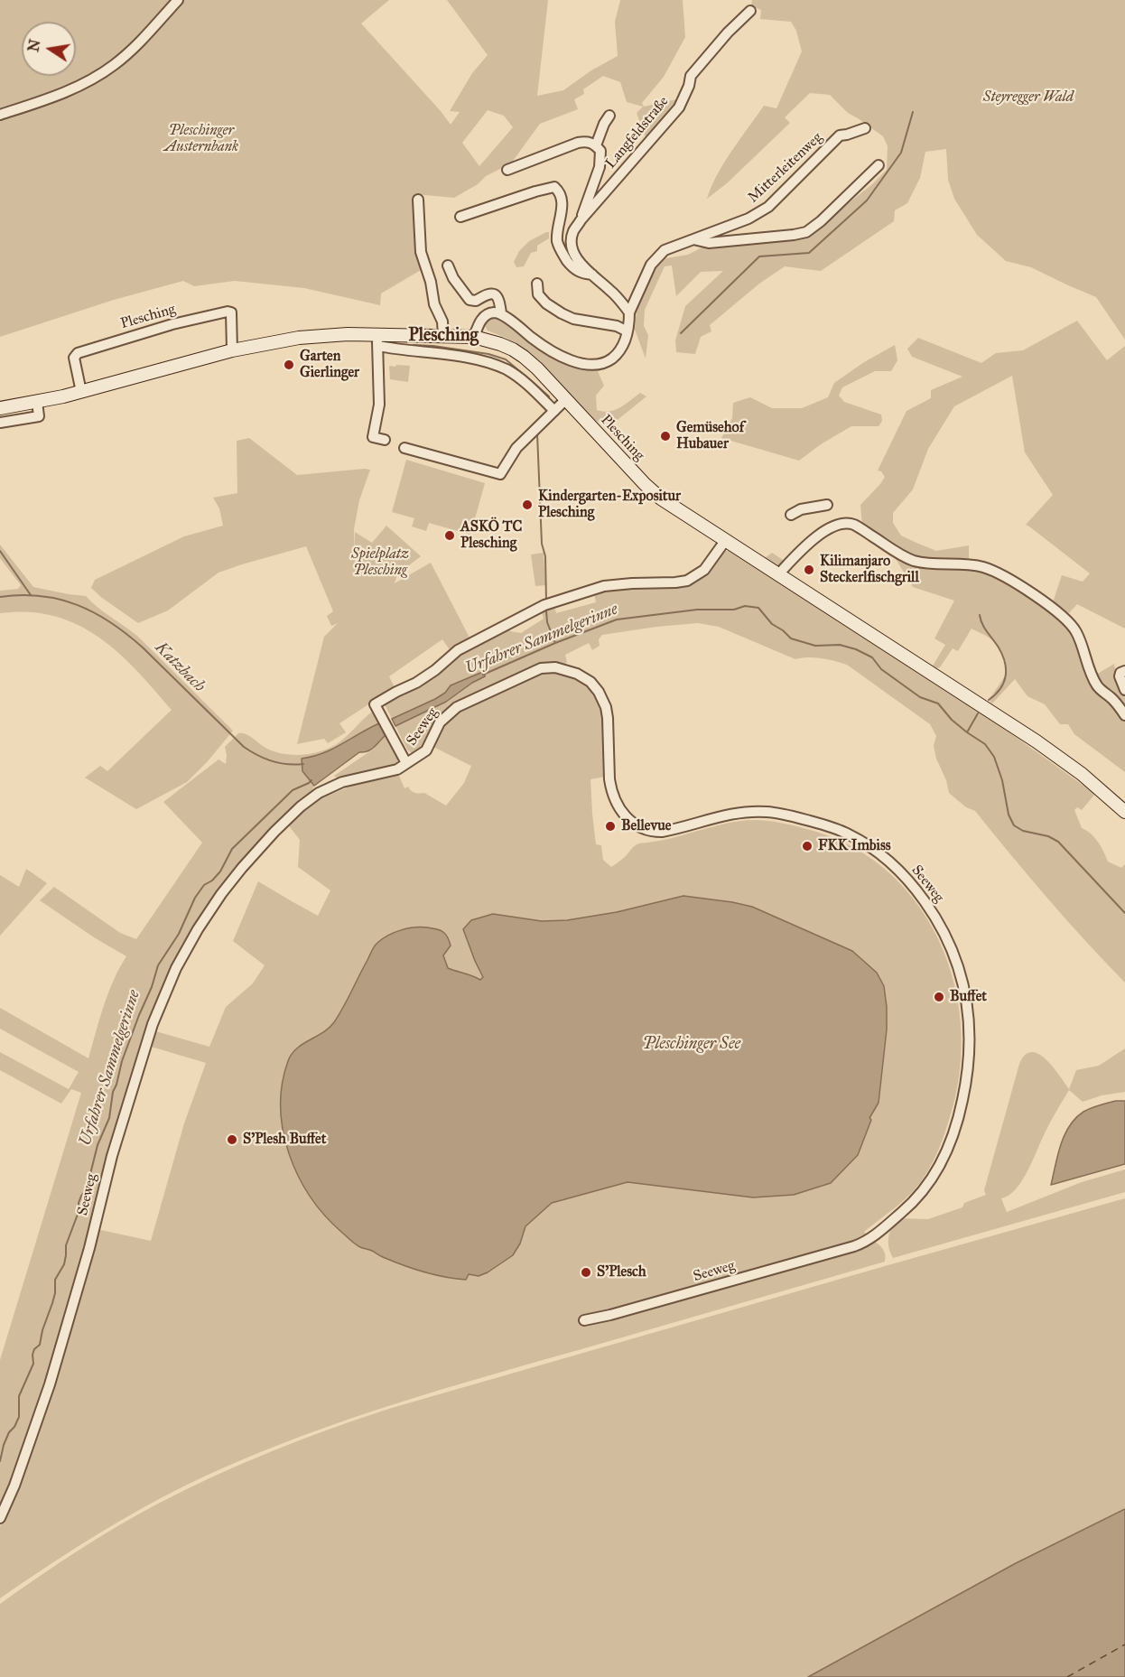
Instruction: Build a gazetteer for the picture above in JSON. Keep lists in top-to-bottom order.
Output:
{
  "streets": {
    "main road": ["Plesching"],
    "street": ["Langfeldstraße", "Mitterleitenweg", "Seeweg"]
  },
  "crossings": [
    ["Langfeldstraße", "Mitterleitenweg"],
    ["Plesching", "Seeweg"]
  ],
  "districts": ["Plesching"],
  "water": ["Urfahrer Sammelgerinne", "Katzbach", "Pleschinger See"],
  "parks": ["Steyregger Wald", "Pleschinger Austernbank", "Spielplatz Plesching"],
  "places": [
    "Garten Gierlinger",
    "Gemüsehof Hubauer",
    "Kindergarten-Expositur Plesching",
    "ASKÖ TC Plesching",
    "Kilimanjaro Steckerlfischgrill",
    "Bellevue",
    "FKK Imbiss",
    "Buffet",
    "S'Plesh Buffet",
    "S'Plesch"
  ],
  "north": "left"
}
